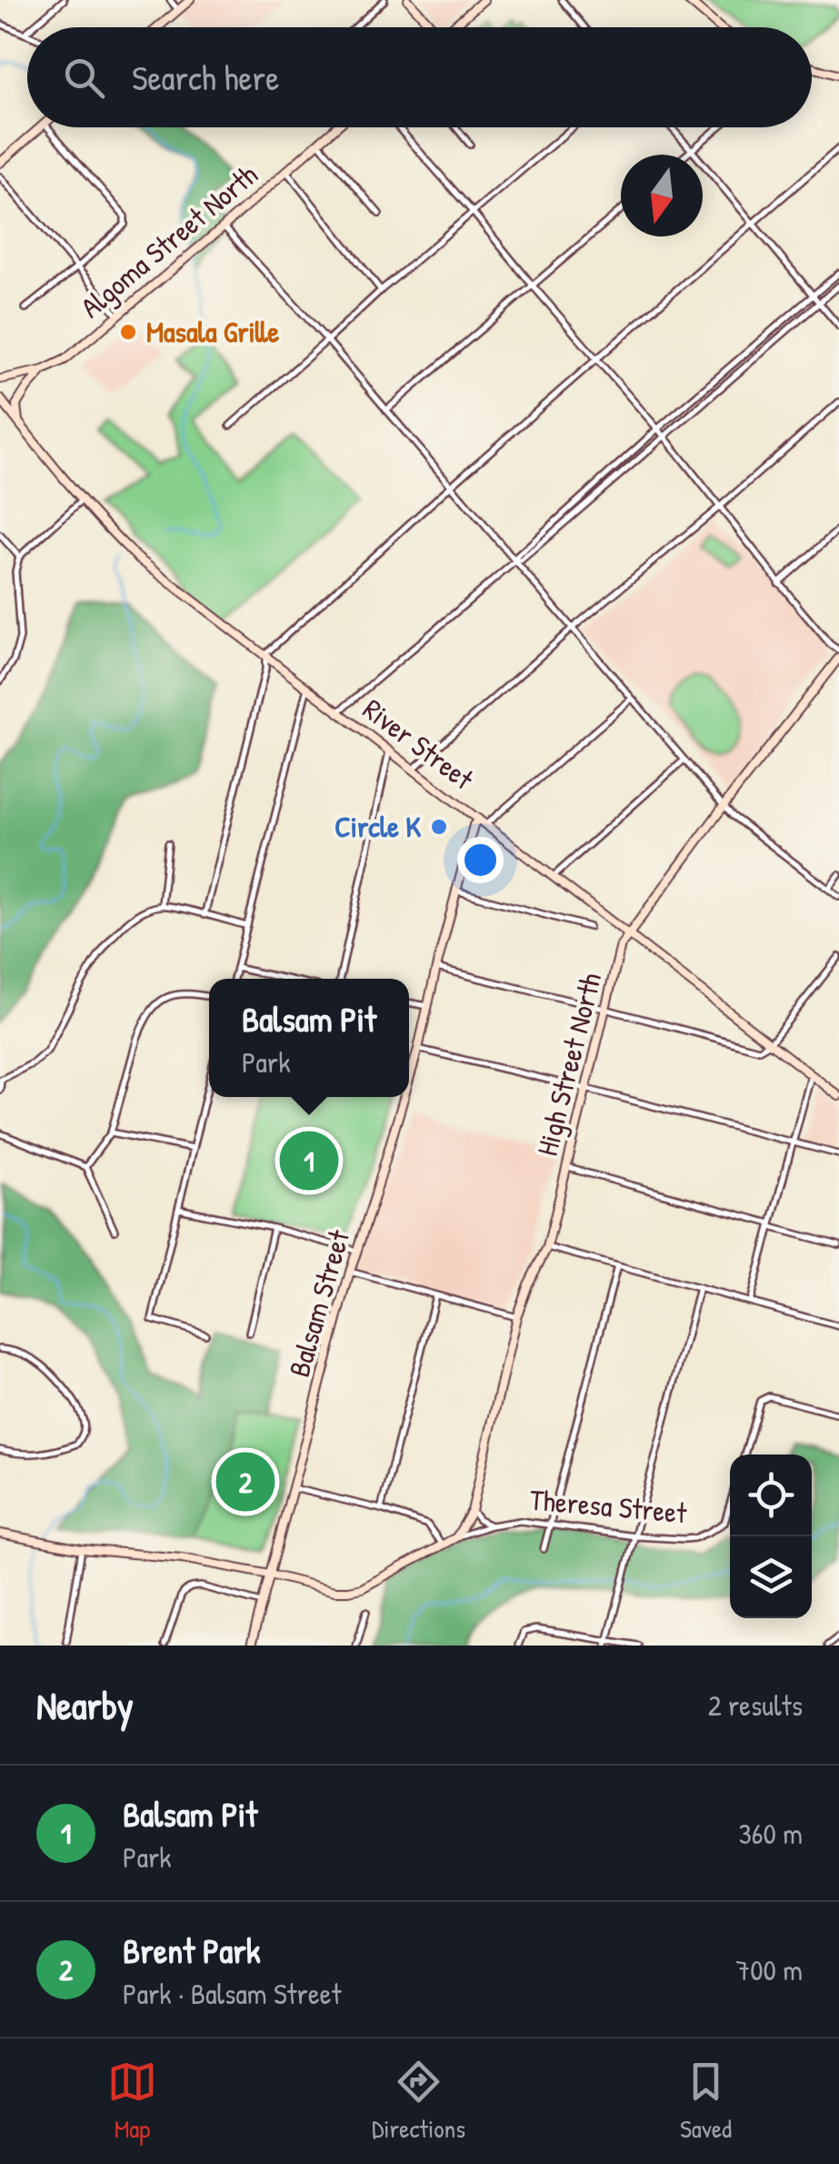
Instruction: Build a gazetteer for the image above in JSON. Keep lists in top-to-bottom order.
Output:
{
  "streets": {
    "main road": [
      "Algoma Street North",
      "River Street",
      "High Street North",
      "Balsam Street",
      "Theresa Street"
    ]
  },
  "crossings": [
    ["River Street", "High Street North"],
    ["River Street", "Balsam Street"],
    ["High Street North", "Theresa Street"],
    ["Balsam Street", "Theresa Street"]
  ],
  "places": ["Masala Grille", "Circle K"],
  "north": "bottom",
  "page": {
    "search": "Search here",
    "popup": ["Balsam Pit", "Park"],
    "pins": ["1", "2"],
    "heading": ["Nearby", "2 results"],
    "list": [
      {
        "mark": "1",
        "name": "Balsam Pit",
        "note": "Park",
        "value": "360 m"
      },
      {
        "mark": "2",
        "name": "Brent Park",
        "note": "Park · Balsam Street",
        "value": "700 m"
      }
    ],
    "nav": ["Map", "Directions", "Saved"]
  }
}
